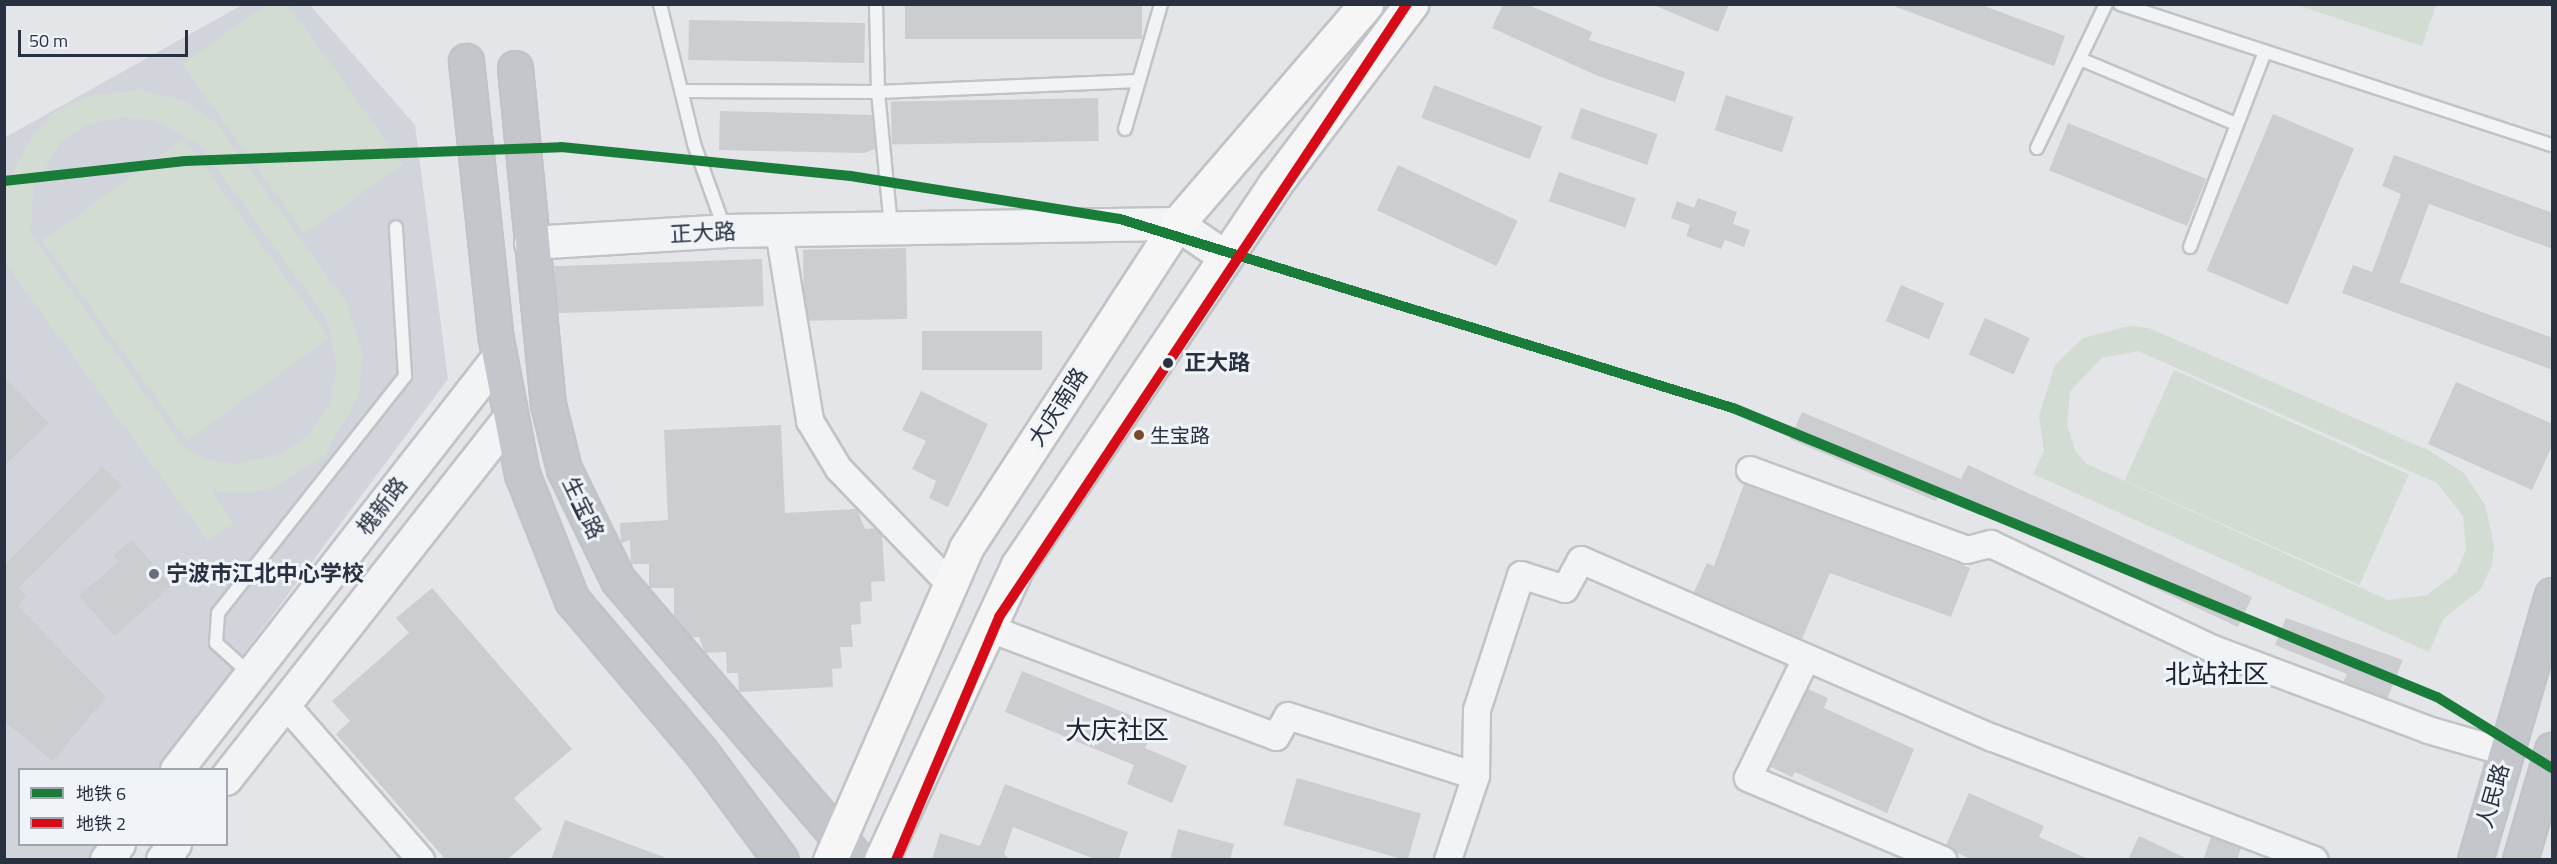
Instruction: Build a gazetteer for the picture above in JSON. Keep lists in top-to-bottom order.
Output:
{
  "streets": {
    "main road": ["大庆南路", "生宝路", "人民路"],
    "street": ["正大路", "槐新路"]
  },
  "crossings": [
    ["正大路", "大庆南路"],
    ["正大路", "生宝路"],
    ["大庆南路", "生宝路"],
    ["槐新路", "生宝路"]
  ],
  "districts": ["北站社区", "大庆社区"],
  "places": ["正大路", "生宝路", "宁波市江北中心学校"],
  "lines": ["metro line 2", "metro line 6"],
  "legend": ["地铁 6", "地铁 2"],
  "scale_bar": "50 m"
}
